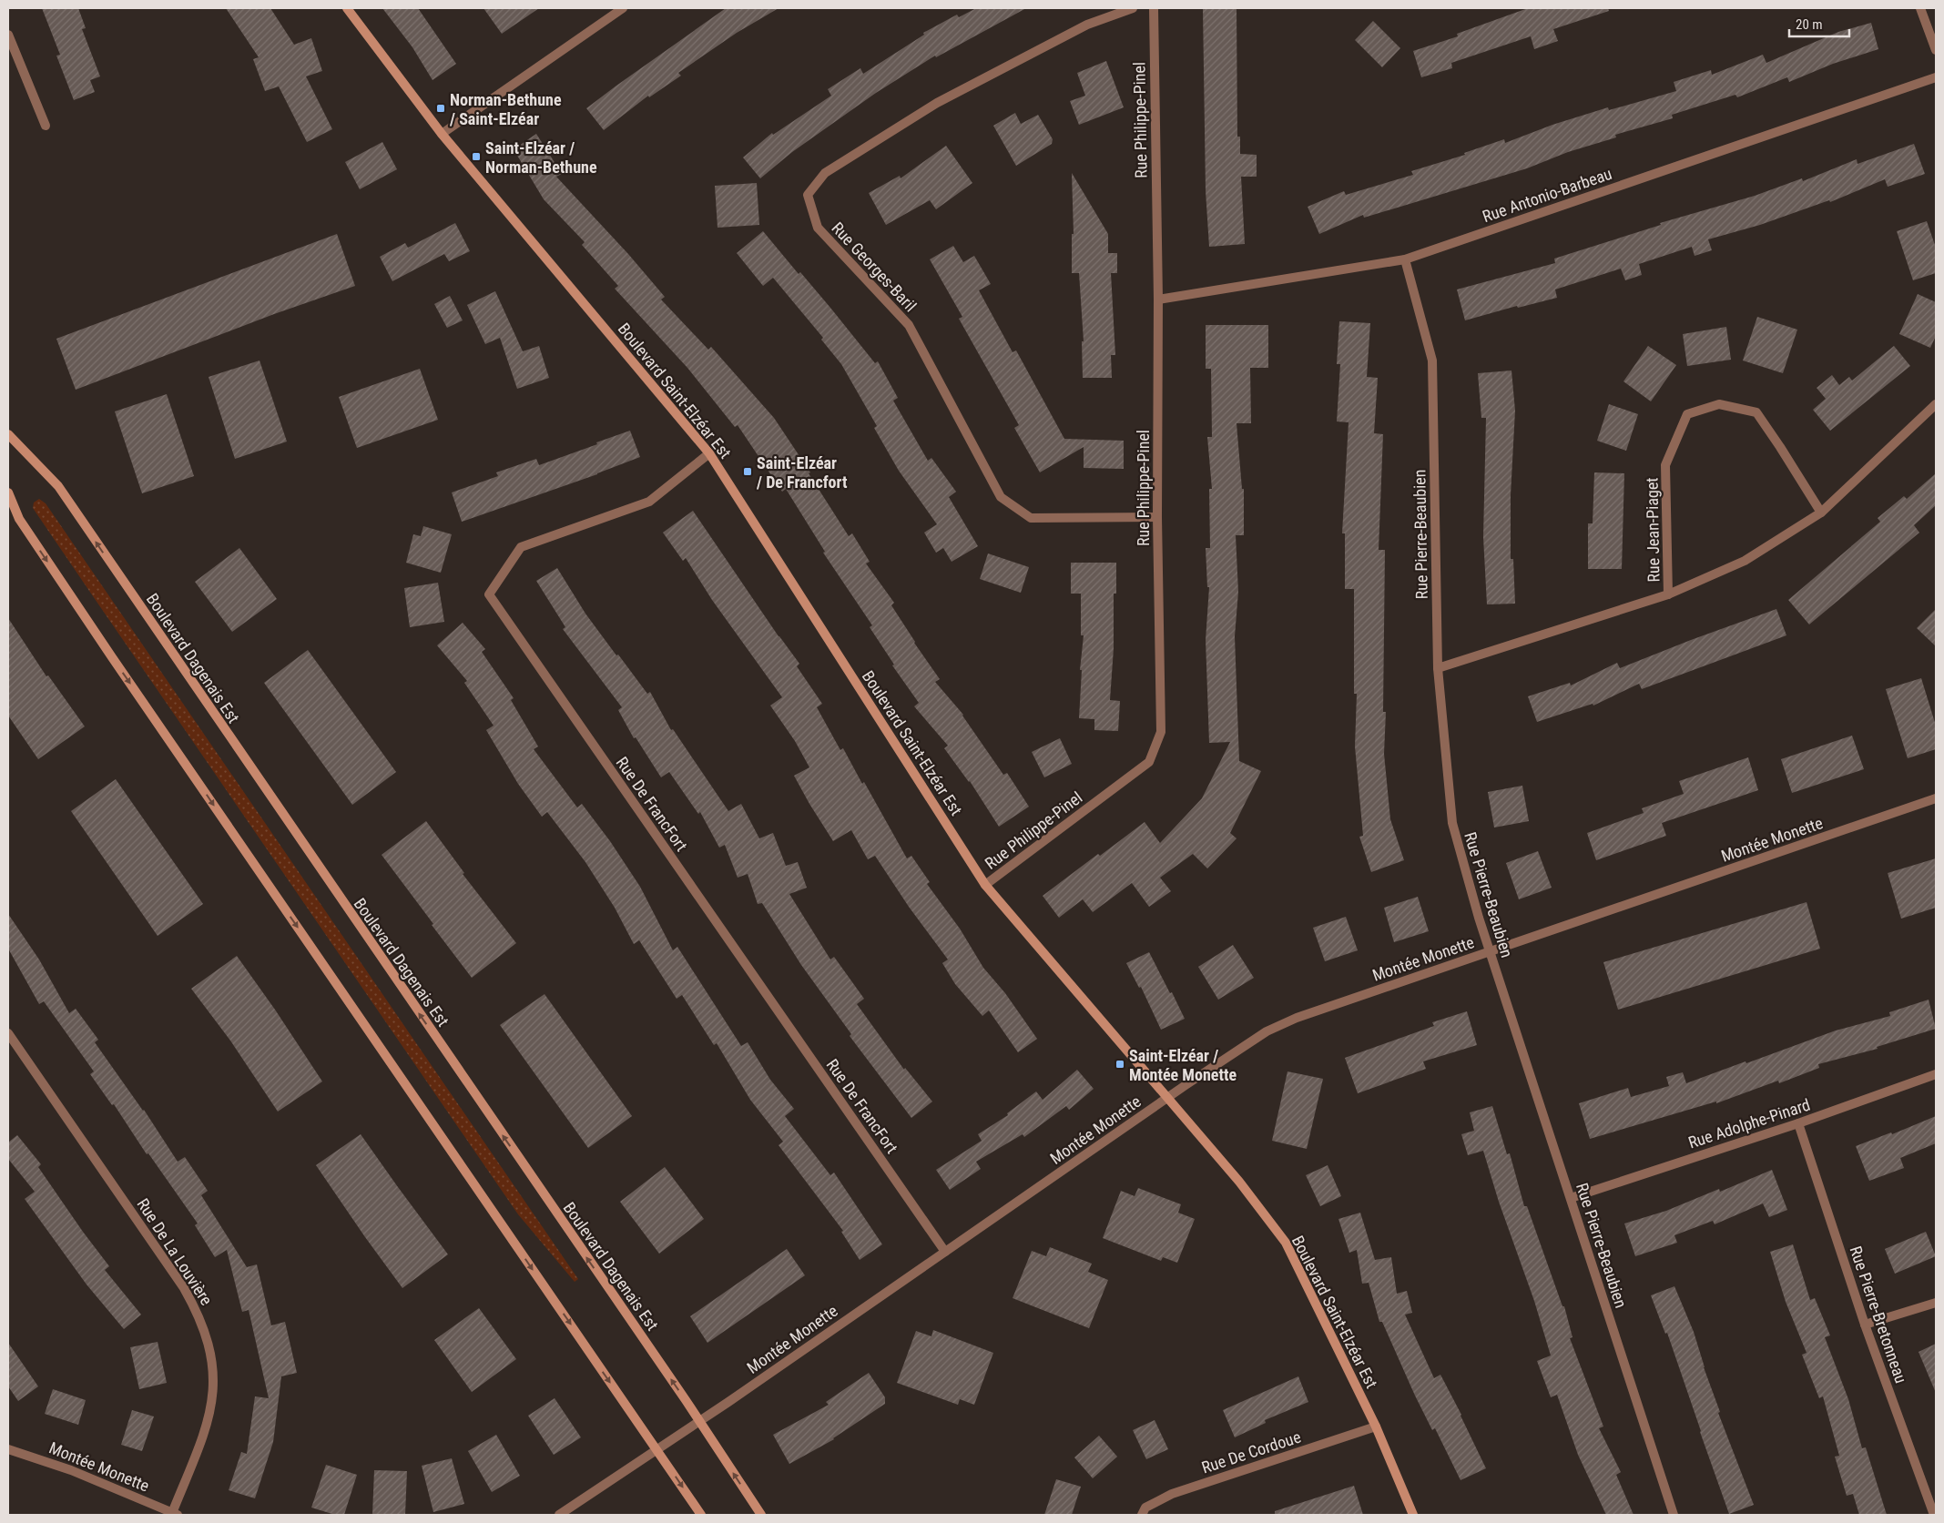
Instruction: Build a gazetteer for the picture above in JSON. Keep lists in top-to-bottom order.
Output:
{
  "streets": {
    "main road": ["Boulevard Saint-Elzéar Est", "Boulevard Dagenais Est"],
    "street": [
      "Rue Philippe-Pinel",
      "Rue Antonio-Barbeau",
      "Rue Georges-Baril",
      "Rue Jean-Piaget",
      "Rue Pierre-Beaubien",
      "Rue De FrancFort",
      "Montée Monette",
      "Rue Adolphe-Pinard",
      "Rue De La Louvière",
      "Rue Pierre-Bretonneau",
      "Rue De Cordoue"
    ]
  },
  "crossings": [
    ["Rue Philippe-Pinel", "Rue Antonio-Barbeau"],
    ["Rue Philippe-Pinel", "Rue Georges-Baril"],
    ["Rue Philippe-Pinel", "Boulevard Saint-Elzéar Est"],
    ["Rue Antonio-Barbeau", "Rue Pierre-Beaubien"],
    ["Boulevard Saint-Elzéar Est", "Rue De FrancFort"],
    ["Boulevard Saint-Elzéar Est", "Montée Monette"],
    ["Boulevard Saint-Elzéar Est", "Rue De Cordoue"],
    ["Rue Jean-Piaget", "Rue Pierre-Beaubien"],
    ["Rue Pierre-Beaubien", "Montée Monette"],
    ["Rue Pierre-Beaubien", "Rue Adolphe-Pinard"],
    ["Boulevard Dagenais Est", "Montée Monette"],
    ["Rue De FrancFort", "Montée Monette"],
    ["Montée Monette", "Rue De La Louvière"],
    ["Rue Adolphe-Pinard", "Rue Pierre-Bretonneau"]
  ],
  "places": {
    "transit": [
      "Norman-Bethune / Saint-Elzéar",
      "Saint-Elzéar / Norman-Bethune",
      "Saint-Elzéar / De Francfort",
      "Saint-Elzéar / Montée Monette"
    ]
  },
  "scale_bar": "20 m"
}
